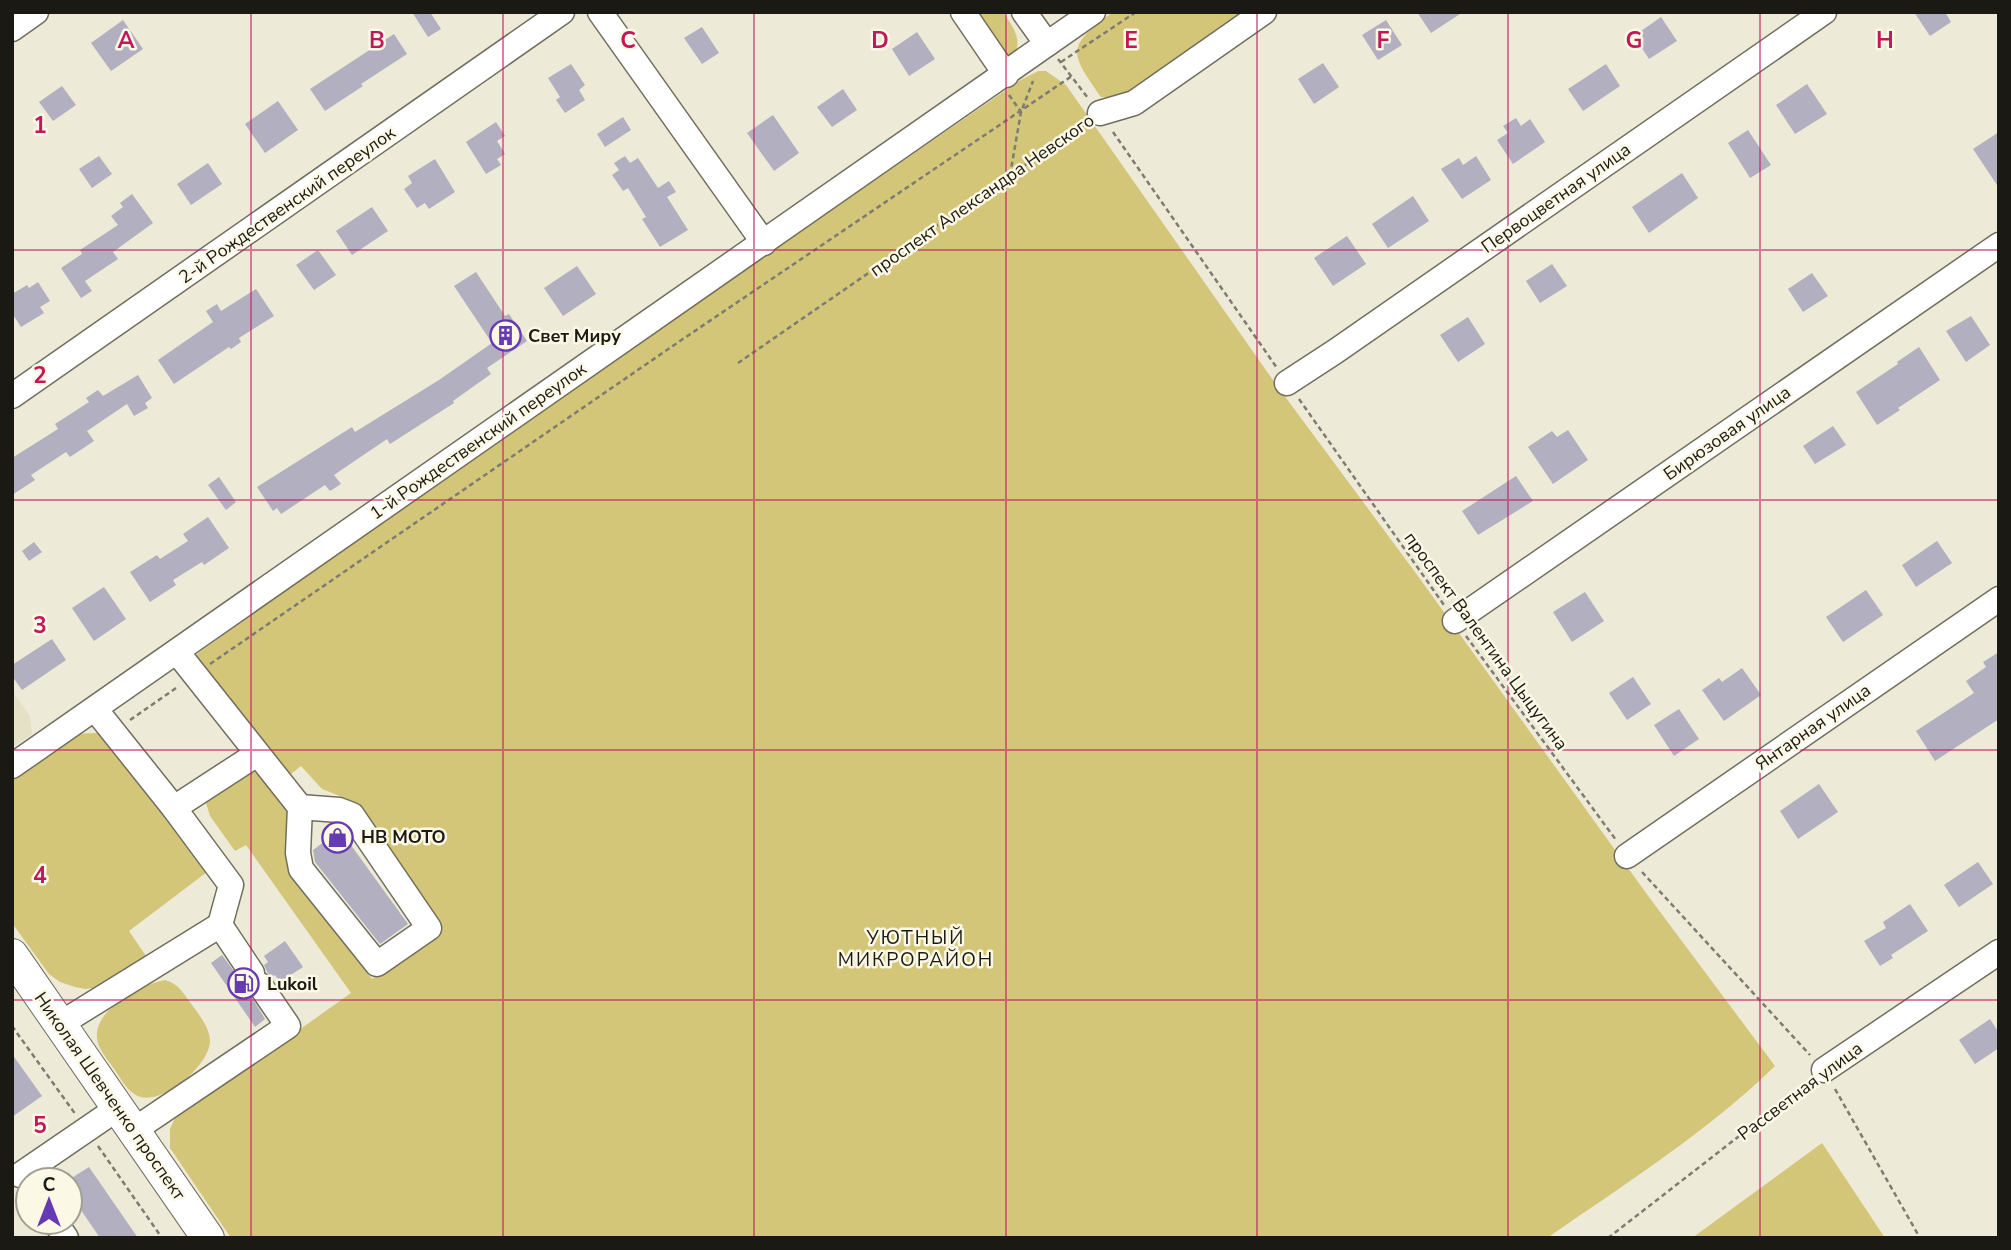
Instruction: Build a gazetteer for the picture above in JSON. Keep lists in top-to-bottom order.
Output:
{
  "streets": {
    "main road": ["Николая Шевченко проспект"],
    "street": [
      "проспект Александра Невского",
      "Первоцветная улица",
      "2-й Рождественский переулок",
      "Бирюзовая улица",
      "1-й Рождественский переулок",
      "Янтарная улица",
      "Рассветная улица"
    ],
    "path": ["проспект Валентина Цыцугина"]
  },
  "crossings": [
    ["проспект Александра Невского", "проспект Валентина Цыцугина"],
    ["Первоцветная улица", "проспект Валентина Цыцугина"],
    ["Бирюзовая улица", "проспект Валентина Цыцугина"],
    ["1-й Рождественский переулок", "проспект Валентина Цыцугина"],
    ["проспект Валентина Цыцугина", "Янтарная улица"],
    ["проспект Валентина Цыцугина", "Рассветная улица"]
  ],
  "districts": ["УЮТНЫЙ МИКРОРАЙОН"],
  "places": {
    "building": ["Свет Миру"],
    "shop": ["HB MOTO"],
    "fuel station": ["Lukoil"]
  },
  "north": "top",
  "grid": {
    "columns": [
      "A",
      "B",
      "C",
      "D",
      "E",
      "F",
      "G",
      "H"
    ],
    "rows": [
      "1",
      "2",
      "3",
      "4",
      "5"
    ]
  }
}
